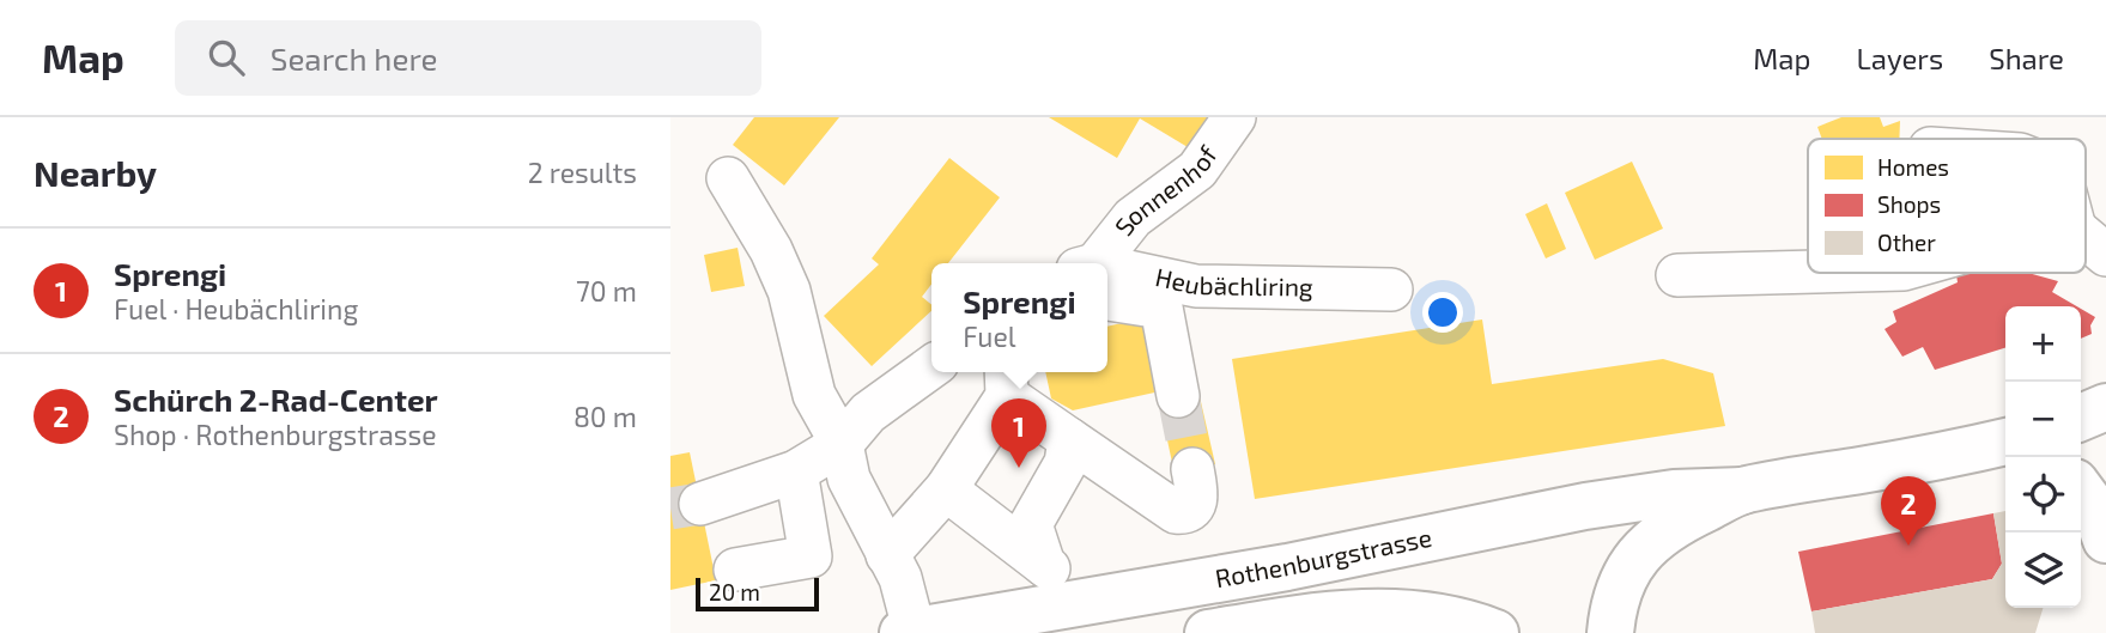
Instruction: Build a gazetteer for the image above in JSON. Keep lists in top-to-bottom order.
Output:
{
  "streets": {
    "main road": ["Rothenburgstrasse"],
    "street": ["Sonnenhof", "Heubächliring"]
  },
  "legend": ["Homes", "Shops", "Other"],
  "scale_bar": "20 m",
  "page": {
    "header": "Map",
    "search": "Search here",
    "nav": ["Map", "Layers", "Share"],
    "heading": ["Nearby", "2 results"],
    "list": [
      {
        "mark": "1",
        "name": "Sprengi",
        "note": "Fuel · Heubächliring",
        "value": "70 m"
      },
      {
        "mark": "2",
        "name": "Schürch 2-Rad-Center",
        "note": "Shop · Rothenburgstrasse",
        "value": "80 m"
      }
    ],
    "popup": ["Sprengi", "Fuel"],
    "map_buttons": ["+", "−"],
    "pins": ["1", "2"],
    "scale": "20 m"
  }
}
